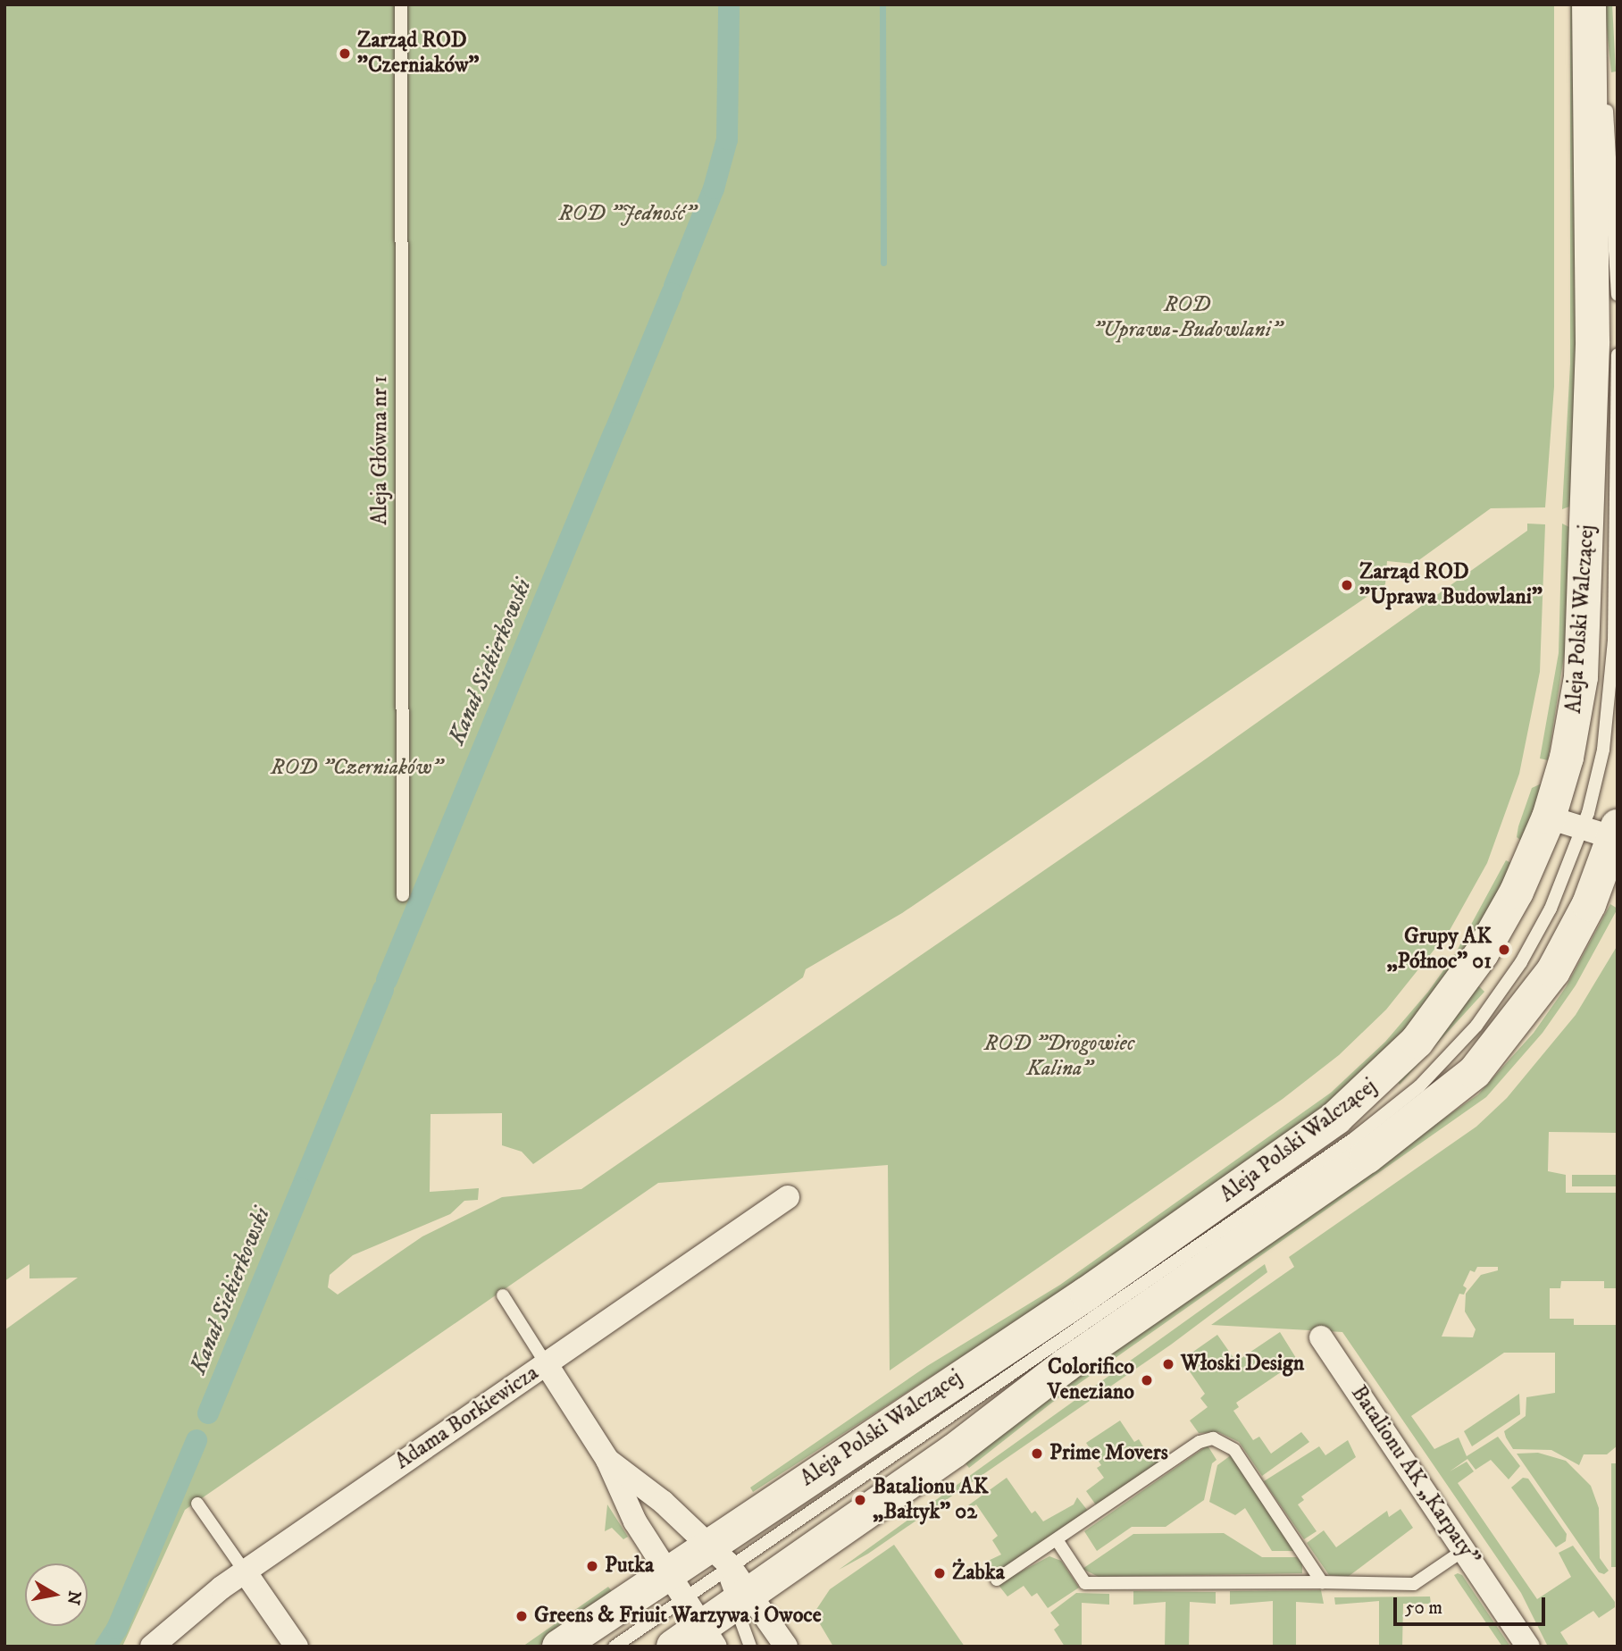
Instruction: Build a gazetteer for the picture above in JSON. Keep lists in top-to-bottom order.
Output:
{
  "streets": {
    "main road": ["Aleja Polski Walczącej"],
    "street": ["Adama Borkiewicza", "Batalionu AK „Karpaty”"],
    "lane": ["Aleja Główna nr 1"]
  },
  "water": ["Kanał Siekierkowski"],
  "parks": [
    "ROD \"Jedność\"",
    "ROD \"Uprawa-Budowlani\"",
    "ROD \"Czerniaków\"",
    "ROD \"Drogowiec Kalina\""
  ],
  "places": [
    "Zarząd ROD \"Czerniaków\"",
    "Zarząd ROD \"Uprawa Budowlani\"",
    "Grupy AK „Północ” 01",
    "Włoski Design",
    "Colorifico Veneziano",
    "Prime Movers",
    "Batalionu AK „Bałtyk” 02",
    "Putka",
    "Żabka",
    "Greens & Friuit Warzywa i Owoce"
  ],
  "scale_bar": "50 m",
  "north": "right"
}
